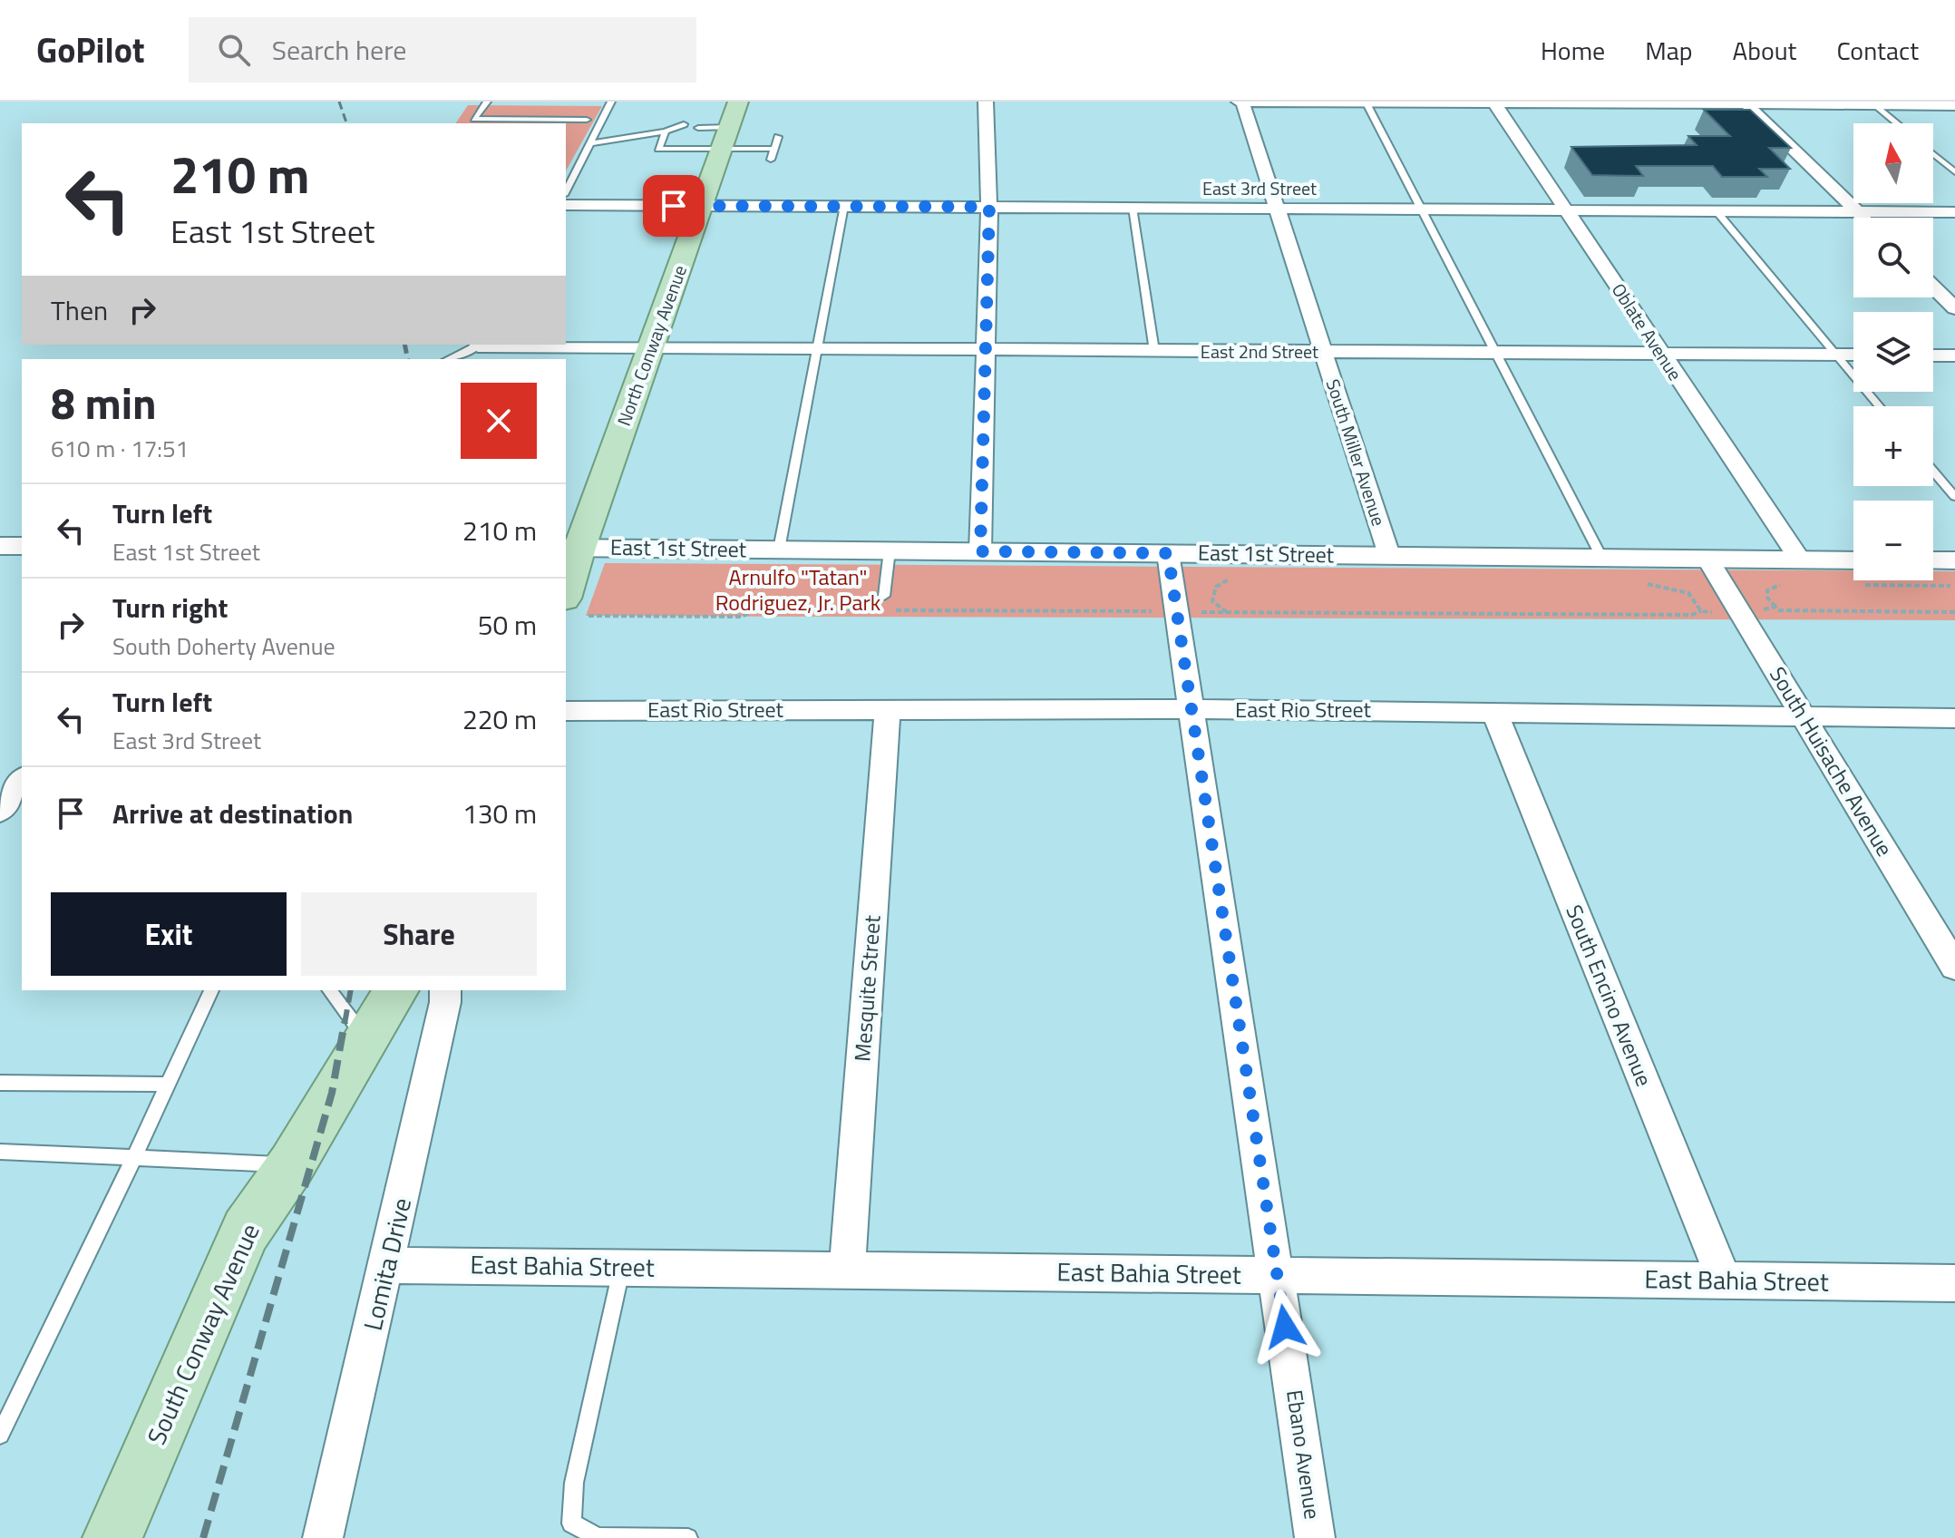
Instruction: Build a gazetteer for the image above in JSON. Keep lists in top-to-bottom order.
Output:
{
  "streets": {
    "main road": ["North Conway Avenue", "South Conway Avenue"],
    "street": [
      "East 3rd Street",
      "Oblate Avenue",
      "East 2nd Street",
      "South Miller Avenue",
      "East 1st Street",
      "East Rio Street",
      "South Huisache Avenue",
      "Mesquite Street",
      "South Encino Avenue",
      "Lomita Drive",
      "East Bahia Street",
      "Ebano Avenue"
    ]
  },
  "crossings": [
    ["East 3rd Street", "Oblate Avenue"],
    ["East 3rd Street", "North Conway Avenue"],
    ["East 3rd Street", "South Miller Avenue"],
    ["Oblate Avenue", "East 2nd Street"],
    ["Oblate Avenue", "East 1st Street"],
    ["North Conway Avenue", "East 2nd Street"],
    ["North Conway Avenue", "East 1st Street"],
    ["East 2nd Street", "South Miller Avenue"],
    ["South Miller Avenue", "East 1st Street"],
    ["East 1st Street", "South Huisache Avenue"],
    ["East 1st Street", "Ebano Avenue"],
    ["East Rio Street", "South Huisache Avenue"],
    ["East Rio Street", "Mesquite Street"],
    ["East Rio Street", "South Encino Avenue"],
    ["East Rio Street", "Ebano Avenue"],
    ["Mesquite Street", "East Bahia Street"],
    ["South Encino Avenue", "East Bahia Street"],
    ["Lomita Drive", "East Bahia Street"],
    ["East Bahia Street", "Ebano Avenue"]
  ],
  "parks": ["Arnulfo \"Tatan\" Rodriguez, Jr. Park"],
  "north": "top",
  "page": {
    "header": "GoPilot",
    "search": "Search here",
    "nav": [
      "Home",
      "Map",
      "About",
      "Contact"
    ],
    "map_buttons": ["+", "−"],
    "turn": ["210 m", "East 1st Street"],
    "then": "Then",
    "heading": ["8 min", "610 m · 17:51"],
    "list": [
      {
        "name": "Turn left",
        "note": "East 1st Street",
        "value": "210 m"
      },
      {
        "name": "Turn right",
        "note": "South Doherty Avenue",
        "value": "50 m"
      },
      {
        "name": "Turn left",
        "note": "East 3rd Street",
        "value": "220 m"
      },
      {
        "name": "Arrive at destination",
        "value": "130 m"
      }
    ],
    "buttons": ["Exit", "Share"]
  }
}
